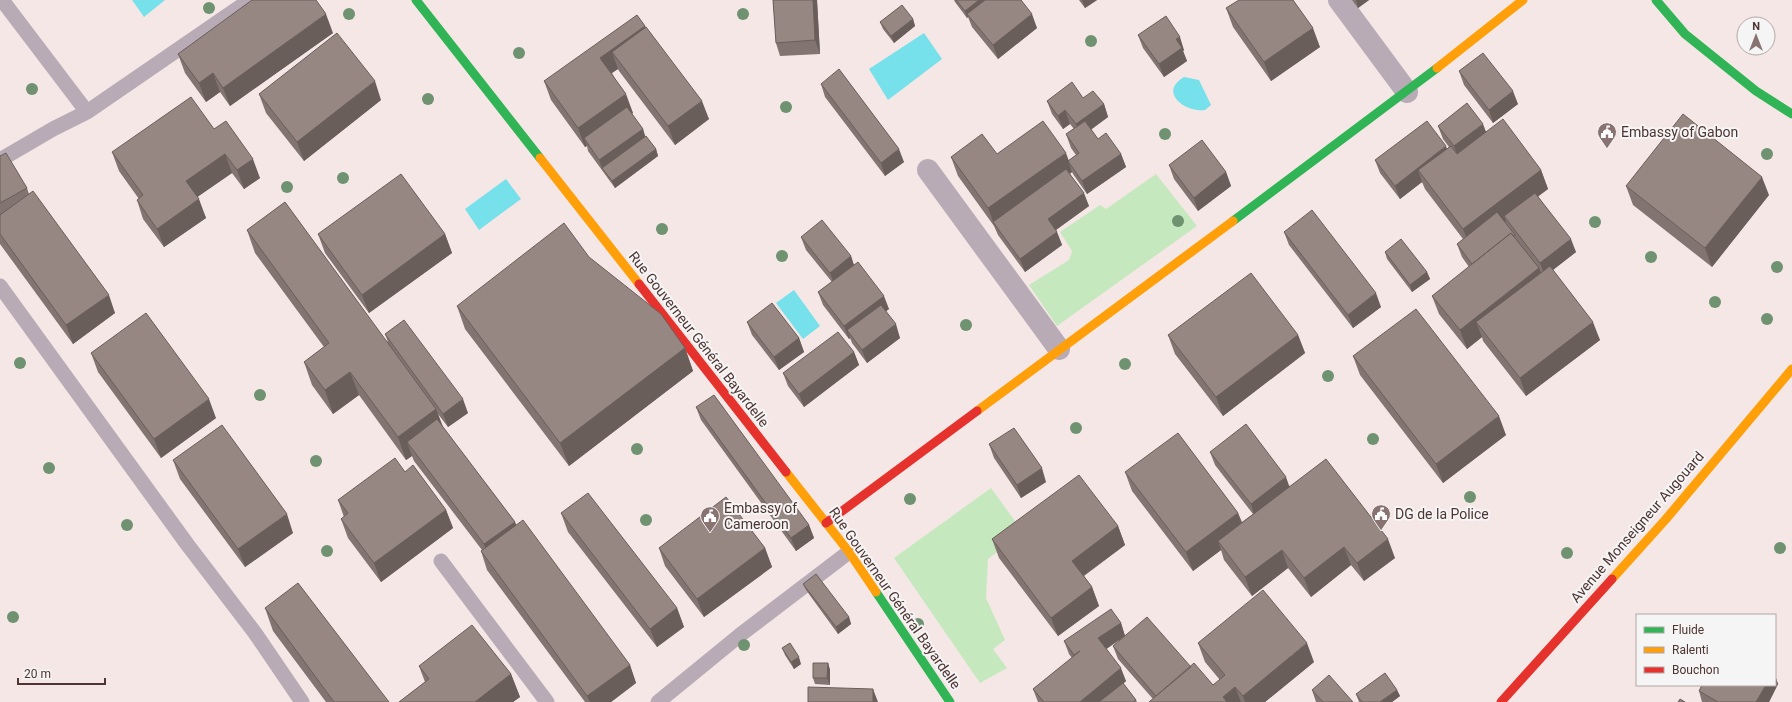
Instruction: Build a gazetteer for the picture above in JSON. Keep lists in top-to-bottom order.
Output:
{
  "streets": {
    "street": ["Rue Gouverneur Général Bayardelle", "Avenue Monseigneur Augouard"]
  },
  "places": {
    "public building": ["Embassy of Gabon", "DG de la Police", "Embassy of Cameroon"]
  },
  "legend": ["Fluide", "Ralenti", "Bouchon"],
  "scale_bar": "20 m",
  "north": "top"
}
